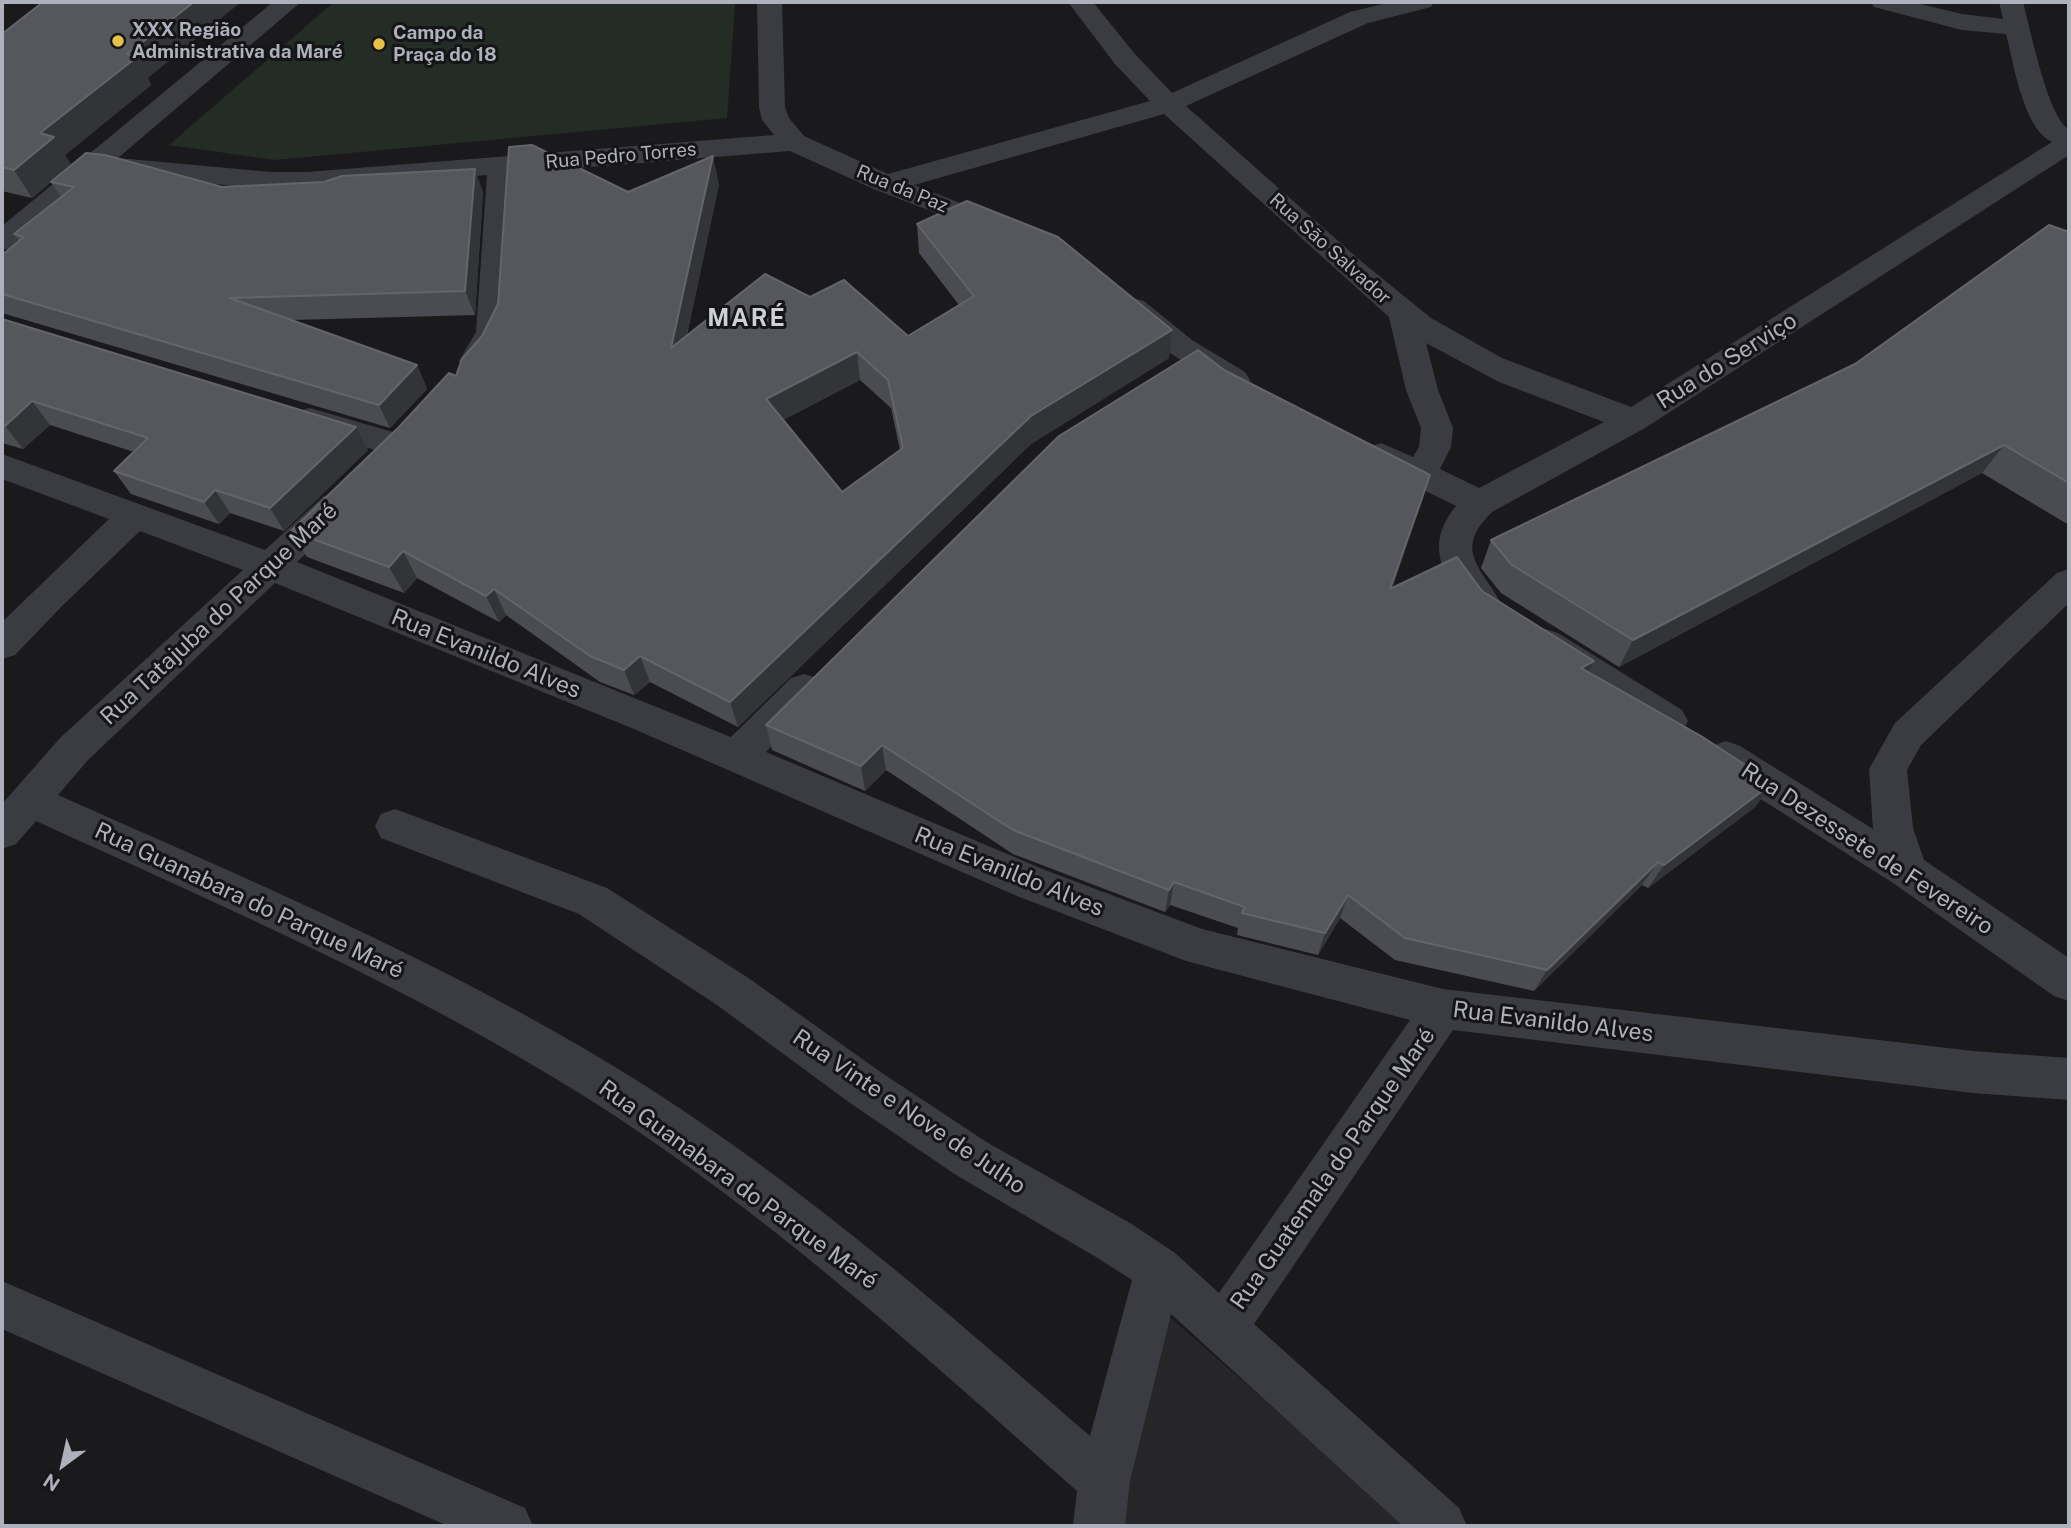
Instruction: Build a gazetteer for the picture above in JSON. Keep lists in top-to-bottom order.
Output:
{
  "streets": {
    "street": [
      "Rua Pedro Torres",
      "Rua da Paz",
      "Rua São Salvador",
      "Rua do Serviço",
      "Rua Tatajuba do Parque Maré",
      "Rua Evanildo Alves",
      "Rua Dezessete de Fevereiro",
      "Rua Guanabara do Parque Maré",
      "Rua Vinte e Nove de Julho",
      "Rua Guatemala do Parque Maré"
    ]
  },
  "crossings": [
    ["Rua Pedro Torres", "Rua da Paz"],
    ["Rua São Salvador", "Rua do Serviço"],
    ["Rua do Serviço", "Rua Dezessete de Fevereiro"],
    ["Rua Tatajuba do Parque Maré", "Rua Evanildo Alves"],
    ["Rua Tatajuba do Parque Maré", "Rua Guanabara do Parque Maré"],
    ["Rua Evanildo Alves", "Rua Guatemala do Parque Maré"],
    ["Rua Vinte e Nove de Julho", "Rua Guatemala do Parque Maré"]
  ],
  "districts": ["MARÉ"],
  "places": ["XXX Região Administrativa da Maré", "Campo da Praça do 18"],
  "north": "bottom left"
}
